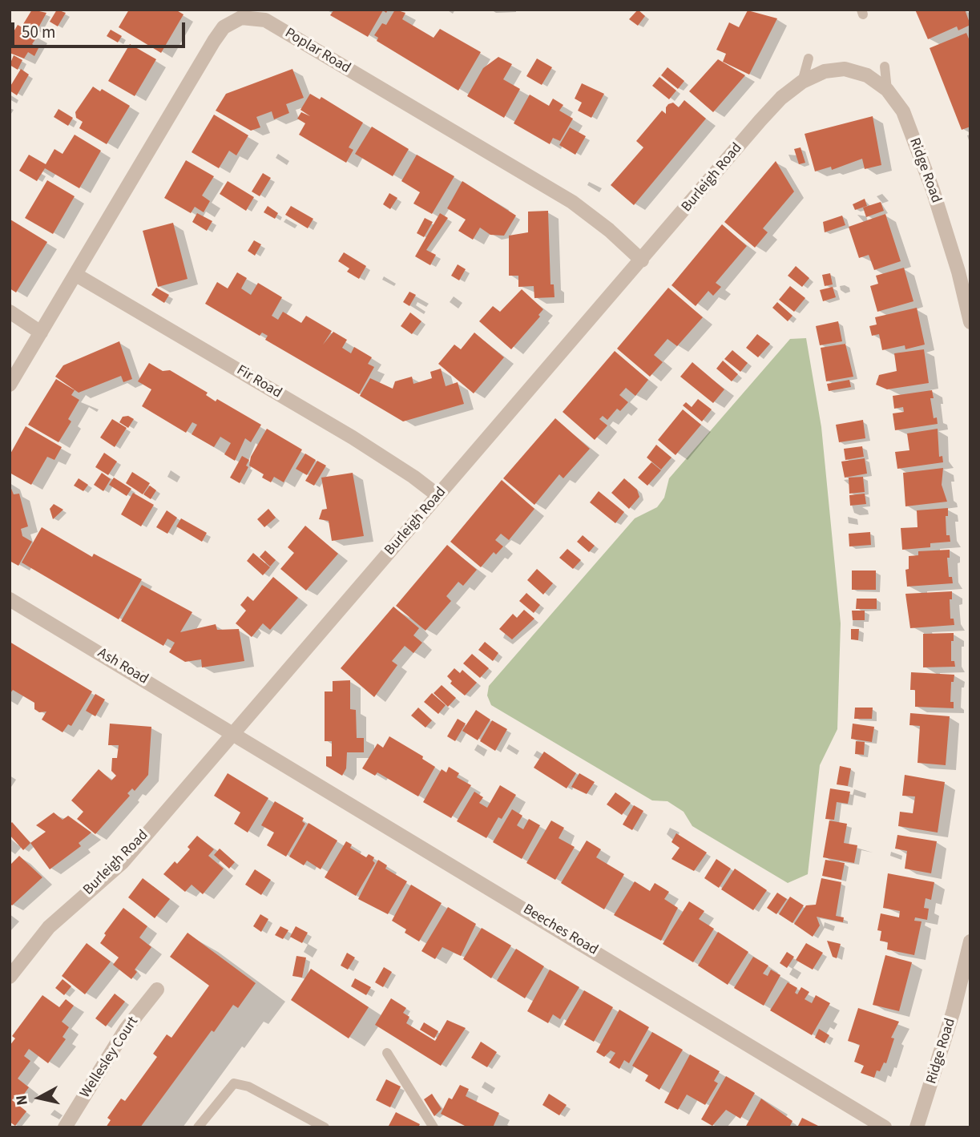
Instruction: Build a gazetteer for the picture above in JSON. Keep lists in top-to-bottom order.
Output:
{
  "streets": {
    "street": [
      "Poplar Road",
      "Ridge Road",
      "Burleigh Road",
      "Fir Road",
      "Ash Road",
      "Beeches Road",
      "Wellesley Court"
    ]
  },
  "crossings": [
    ["Poplar Road", "Burleigh Road"],
    ["Poplar Road", "Fir Road"],
    ["Ridge Road", "Burleigh Road"],
    ["Burleigh Road", "Fir Road"],
    ["Burleigh Road", "Ash Road"],
    ["Burleigh Road", "Beeches Road"],
    ["Ash Road", "Beeches Road"]
  ],
  "scale_bar": "50 m",
  "north": "left"
}
